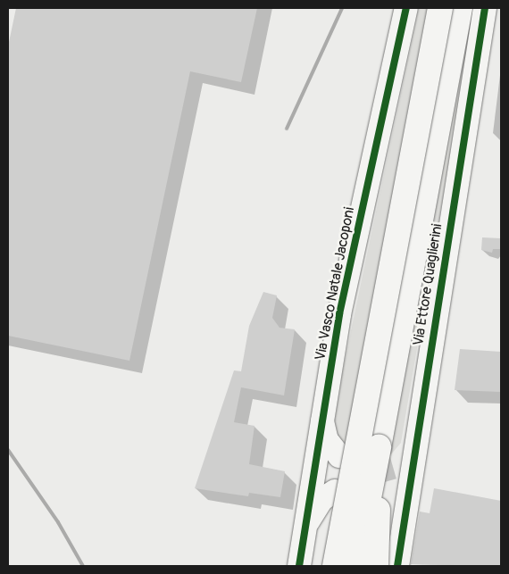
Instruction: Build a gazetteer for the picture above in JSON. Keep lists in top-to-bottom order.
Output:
{
  "streets": {
    "main road": ["Via Vasco Natale Jacoponi", "Via Ettore Quaglierini"]
  }
}
